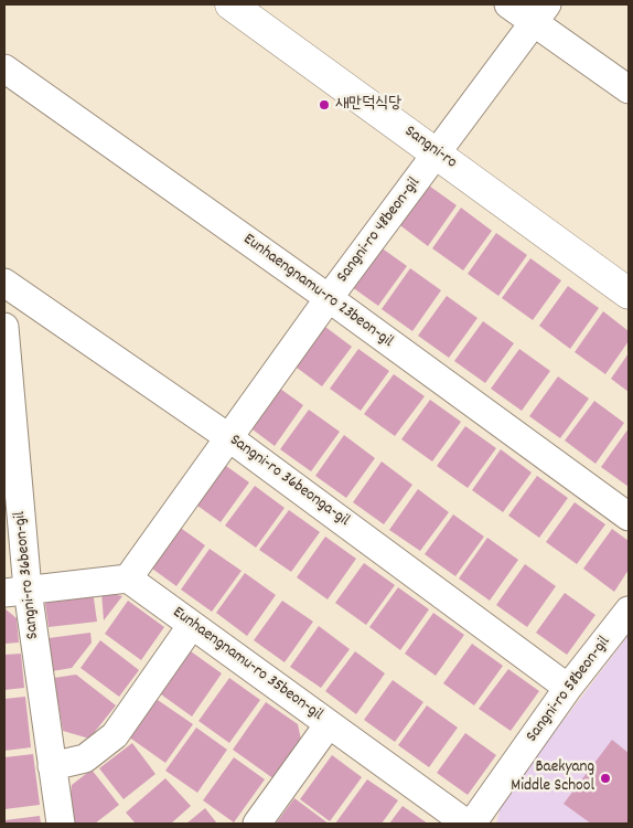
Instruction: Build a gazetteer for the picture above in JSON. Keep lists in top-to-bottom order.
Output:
{
  "streets": {
    "street": [
      "Sangni-ro",
      "Sangni-ro 48beon-gil",
      "Eunhaengnamu-ro 23beon-gil",
      "Sangni-ro 36beonga-gil",
      "Sangni-ro 36beon-gil",
      "Eunhaengnamu-ro 35beon-gil",
      "Sangni-ro 58beon-gil"
    ]
  },
  "crossings": [
    ["Sangni-ro", "Sangni-ro 48beon-gil"],
    ["Sangni-ro 48beon-gil", "Eunhaengnamu-ro 23beon-gil"],
    ["Sangni-ro 48beon-gil", "Sangni-ro 36beonga-gil"],
    ["Sangni-ro 48beon-gil", "Eunhaengnamu-ro 35beon-gil"],
    ["Sangni-ro 36beonga-gil", "Sangni-ro 58beon-gil"]
  ],
  "places": ["새만덕식당", "Baekyang Middle School"]
}
